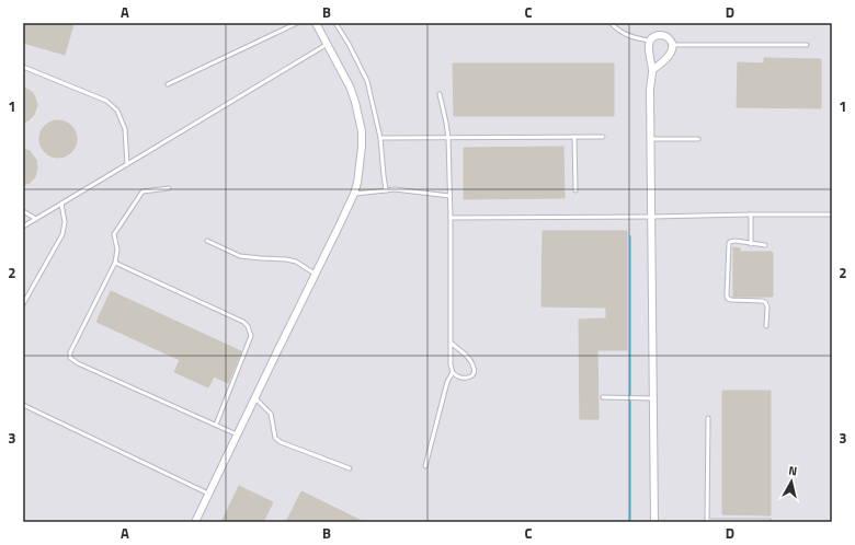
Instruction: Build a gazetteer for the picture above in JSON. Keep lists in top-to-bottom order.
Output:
{
  "north": "top",
  "grid": {
    "columns": [
      "A",
      "B",
      "C",
      "D"
    ],
    "rows": ["1", "2", "3"]
  }
}
